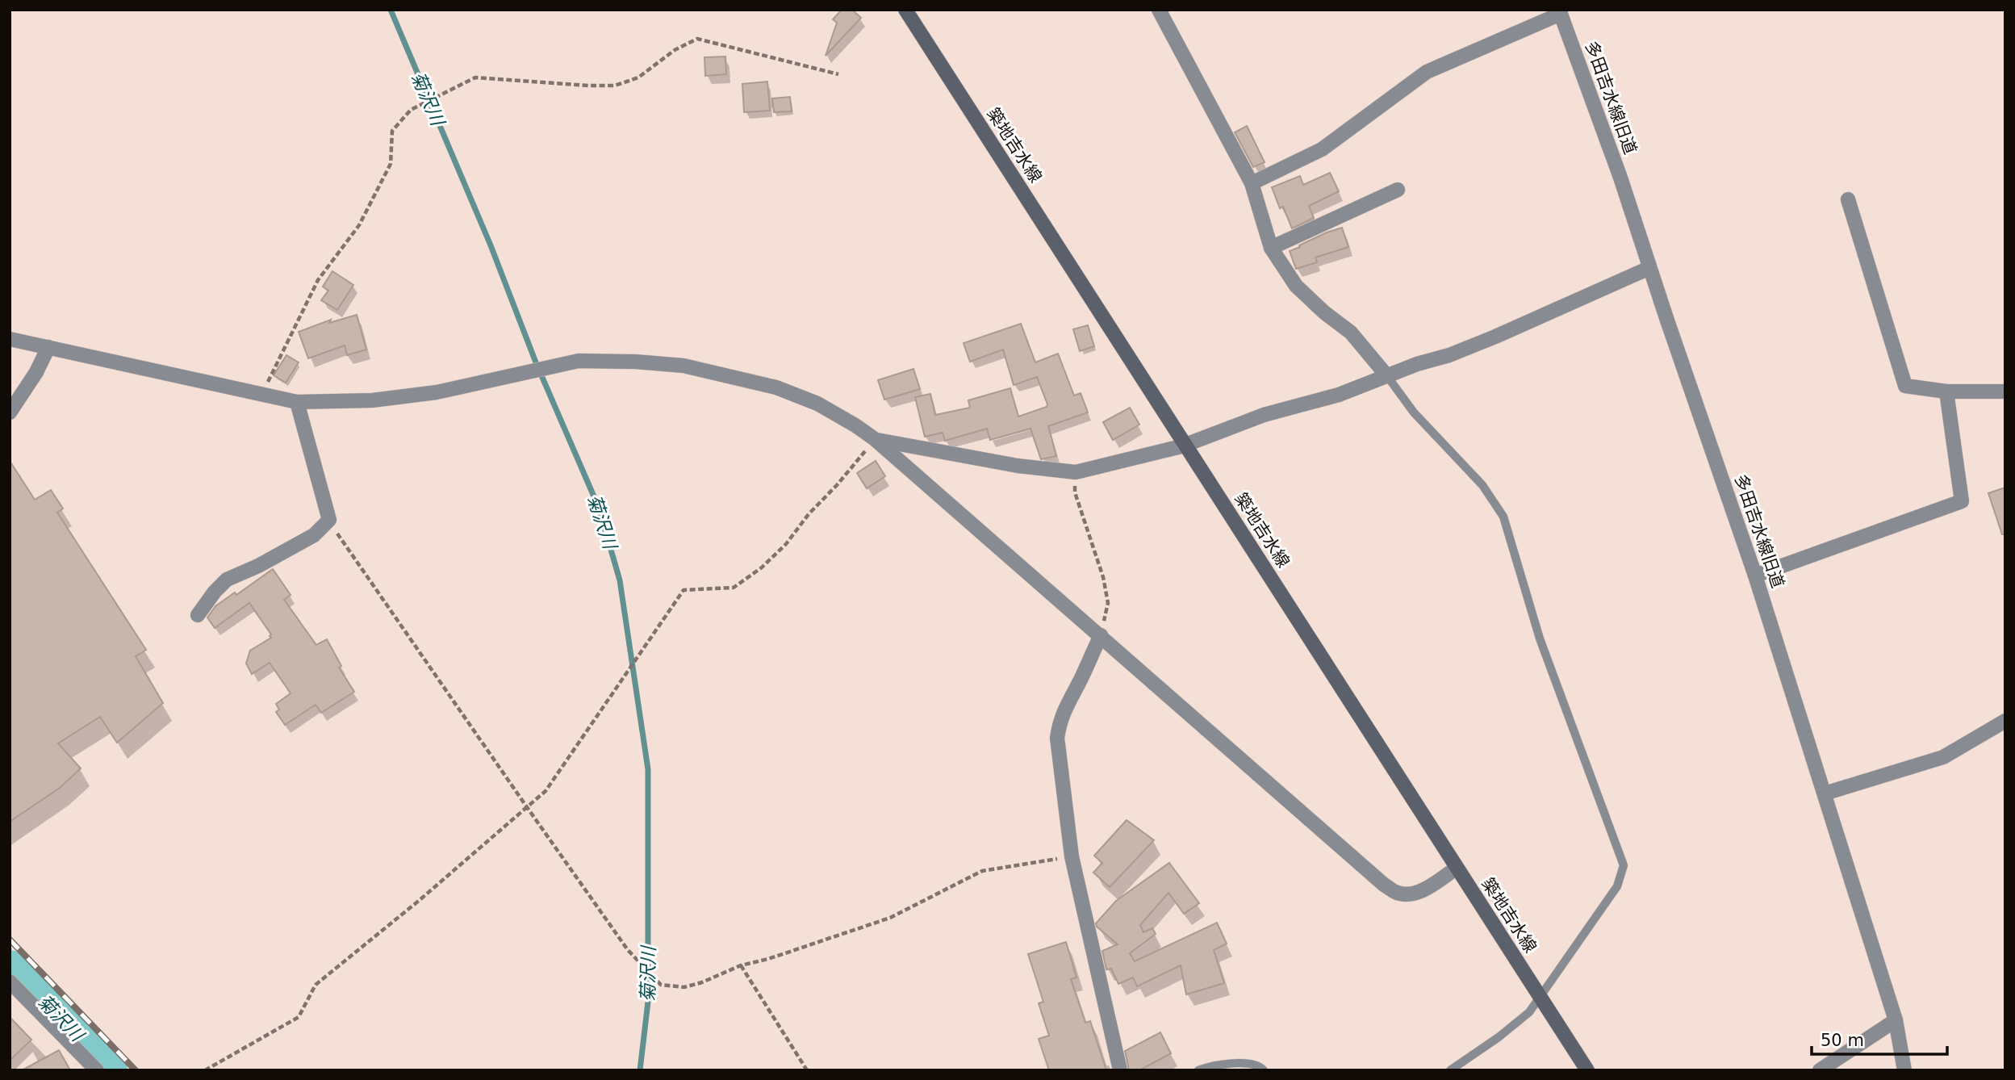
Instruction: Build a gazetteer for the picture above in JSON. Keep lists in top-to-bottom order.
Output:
{
  "streets": {
    "main road": ["築地吉水線"],
    "street": ["多田吉水線旧道"]
  },
  "water": ["菊沢川"],
  "scale_bar": "50 m"
}
